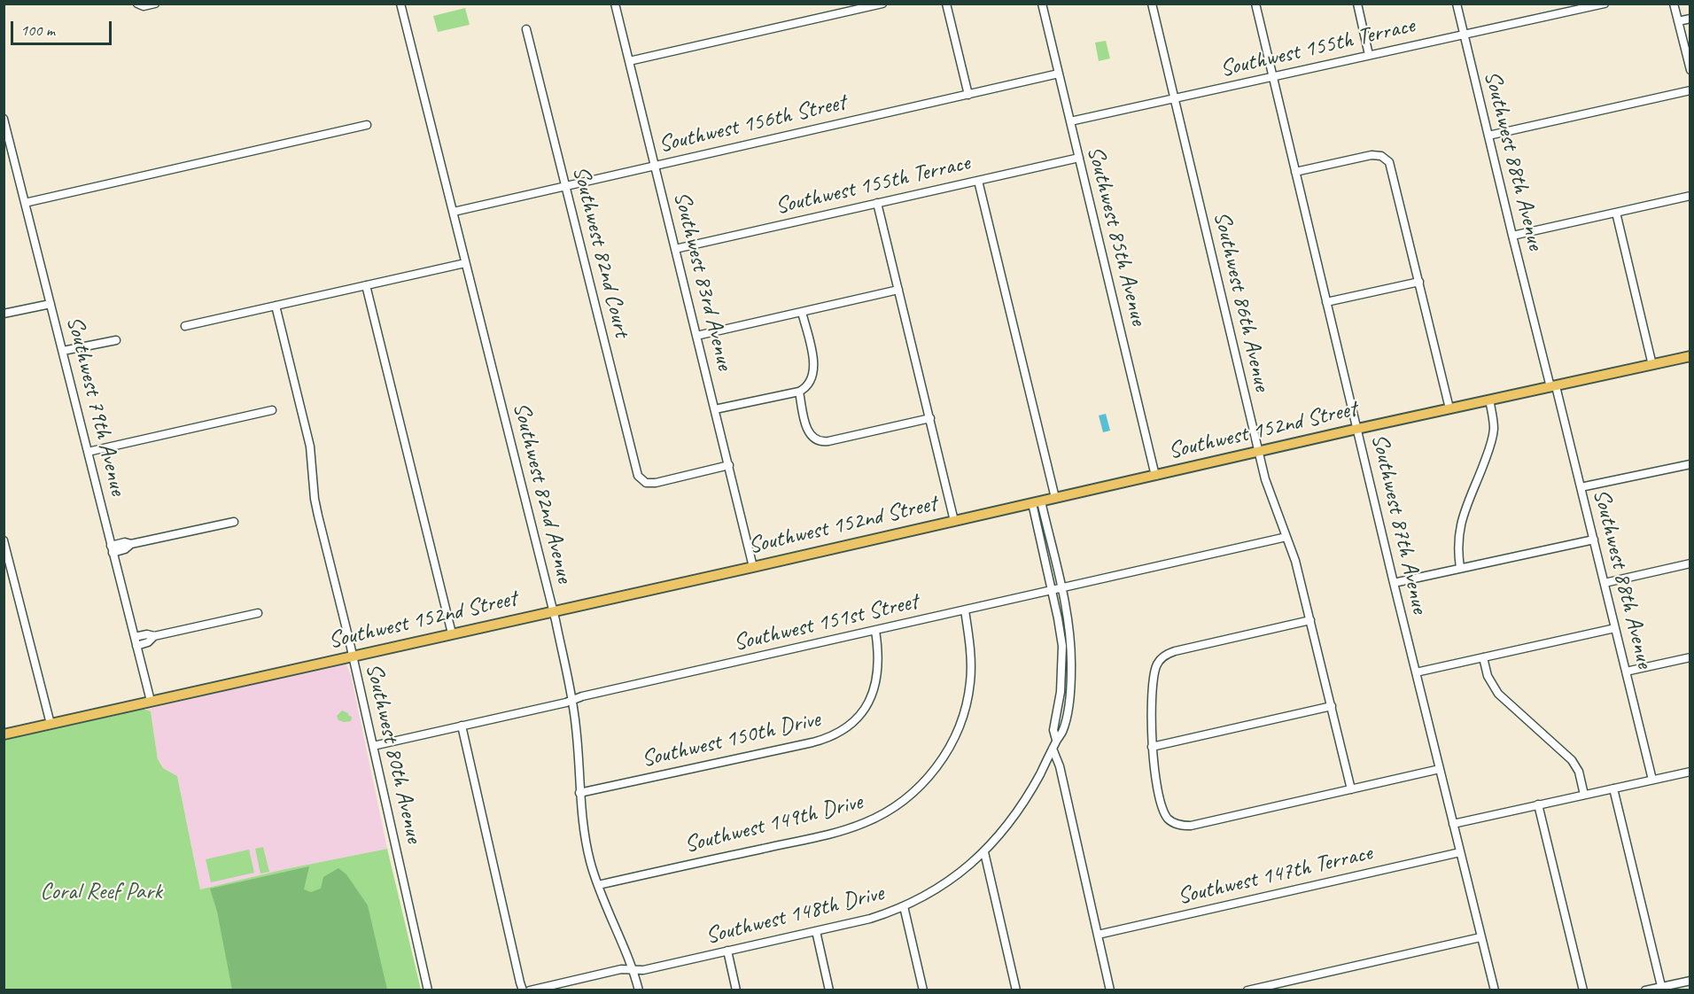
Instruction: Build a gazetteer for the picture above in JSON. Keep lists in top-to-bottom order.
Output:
{
  "streets": {
    "main road": ["Southwest 152nd Street"],
    "street": [
      "Southwest 155th Terrace",
      "Southwest 156th Street",
      "Southwest 88th Avenue",
      "Southwest 85th Avenue",
      "Southwest 82nd Court",
      "Southwest 83rd Avenue",
      "Southwest 86th Avenue",
      "Southwest 79th Avenue",
      "Southwest 82nd Avenue",
      "Southwest 87th Avenue",
      "Southwest 151st Street",
      "Southwest 150th Drive",
      "Southwest 80th Avenue",
      "Southwest 149th Drive",
      "Southwest 147th Terrace",
      "Southwest 148th Drive"
    ]
  },
  "crossings": [
    ["Southwest 155th Terrace", "Southwest 88th Avenue"],
    ["Southwest 155th Terrace", "Southwest 85th Avenue"],
    ["Southwest 155th Terrace", "Southwest 83rd Avenue"],
    ["Southwest 155th Terrace", "Southwest 86th Avenue"],
    ["Southwest 155th Terrace", "Southwest 87th Avenue"],
    ["Southwest 156th Street", "Southwest 85th Avenue"],
    ["Southwest 156th Street", "Southwest 82nd Court"],
    ["Southwest 156th Street", "Southwest 83rd Avenue"],
    ["Southwest 156th Street", "Southwest 82nd Avenue"],
    ["Southwest 88th Avenue", "Southwest 152nd Street"],
    ["Southwest 85th Avenue", "Southwest 152nd Street"],
    ["Southwest 82nd Court", "Southwest 83rd Avenue"],
    ["Southwest 83rd Avenue", "Southwest 152nd Street"],
    ["Southwest 86th Avenue", "Southwest 152nd Street"],
    ["Southwest 86th Avenue", "Southwest 151st Street"],
    ["Southwest 79th Avenue", "Southwest 152nd Street"],
    ["Southwest 152nd Street", "Southwest 82nd Avenue"],
    ["Southwest 152nd Street", "Southwest 87th Avenue"],
    ["Southwest 152nd Street", "Southwest 80th Avenue"],
    ["Southwest 152nd Street", "Southwest 148th Drive"],
    ["Southwest 82nd Avenue", "Southwest 151st Street"],
    ["Southwest 82nd Avenue", "Southwest 150th Drive"],
    ["Southwest 82nd Avenue", "Southwest 149th Drive"],
    ["Southwest 82nd Avenue", "Southwest 148th Drive"],
    ["Southwest 87th Avenue", "Southwest 147th Terrace"],
    ["Southwest 151st Street", "Southwest 150th Drive"],
    ["Southwest 151st Street", "Southwest 80th Avenue"],
    ["Southwest 151st Street", "Southwest 149th Drive"],
    ["Southwest 151st Street", "Southwest 148th Drive"]
  ],
  "parks": ["Coral Reef Park"],
  "scale_bar": "100 m"
}
